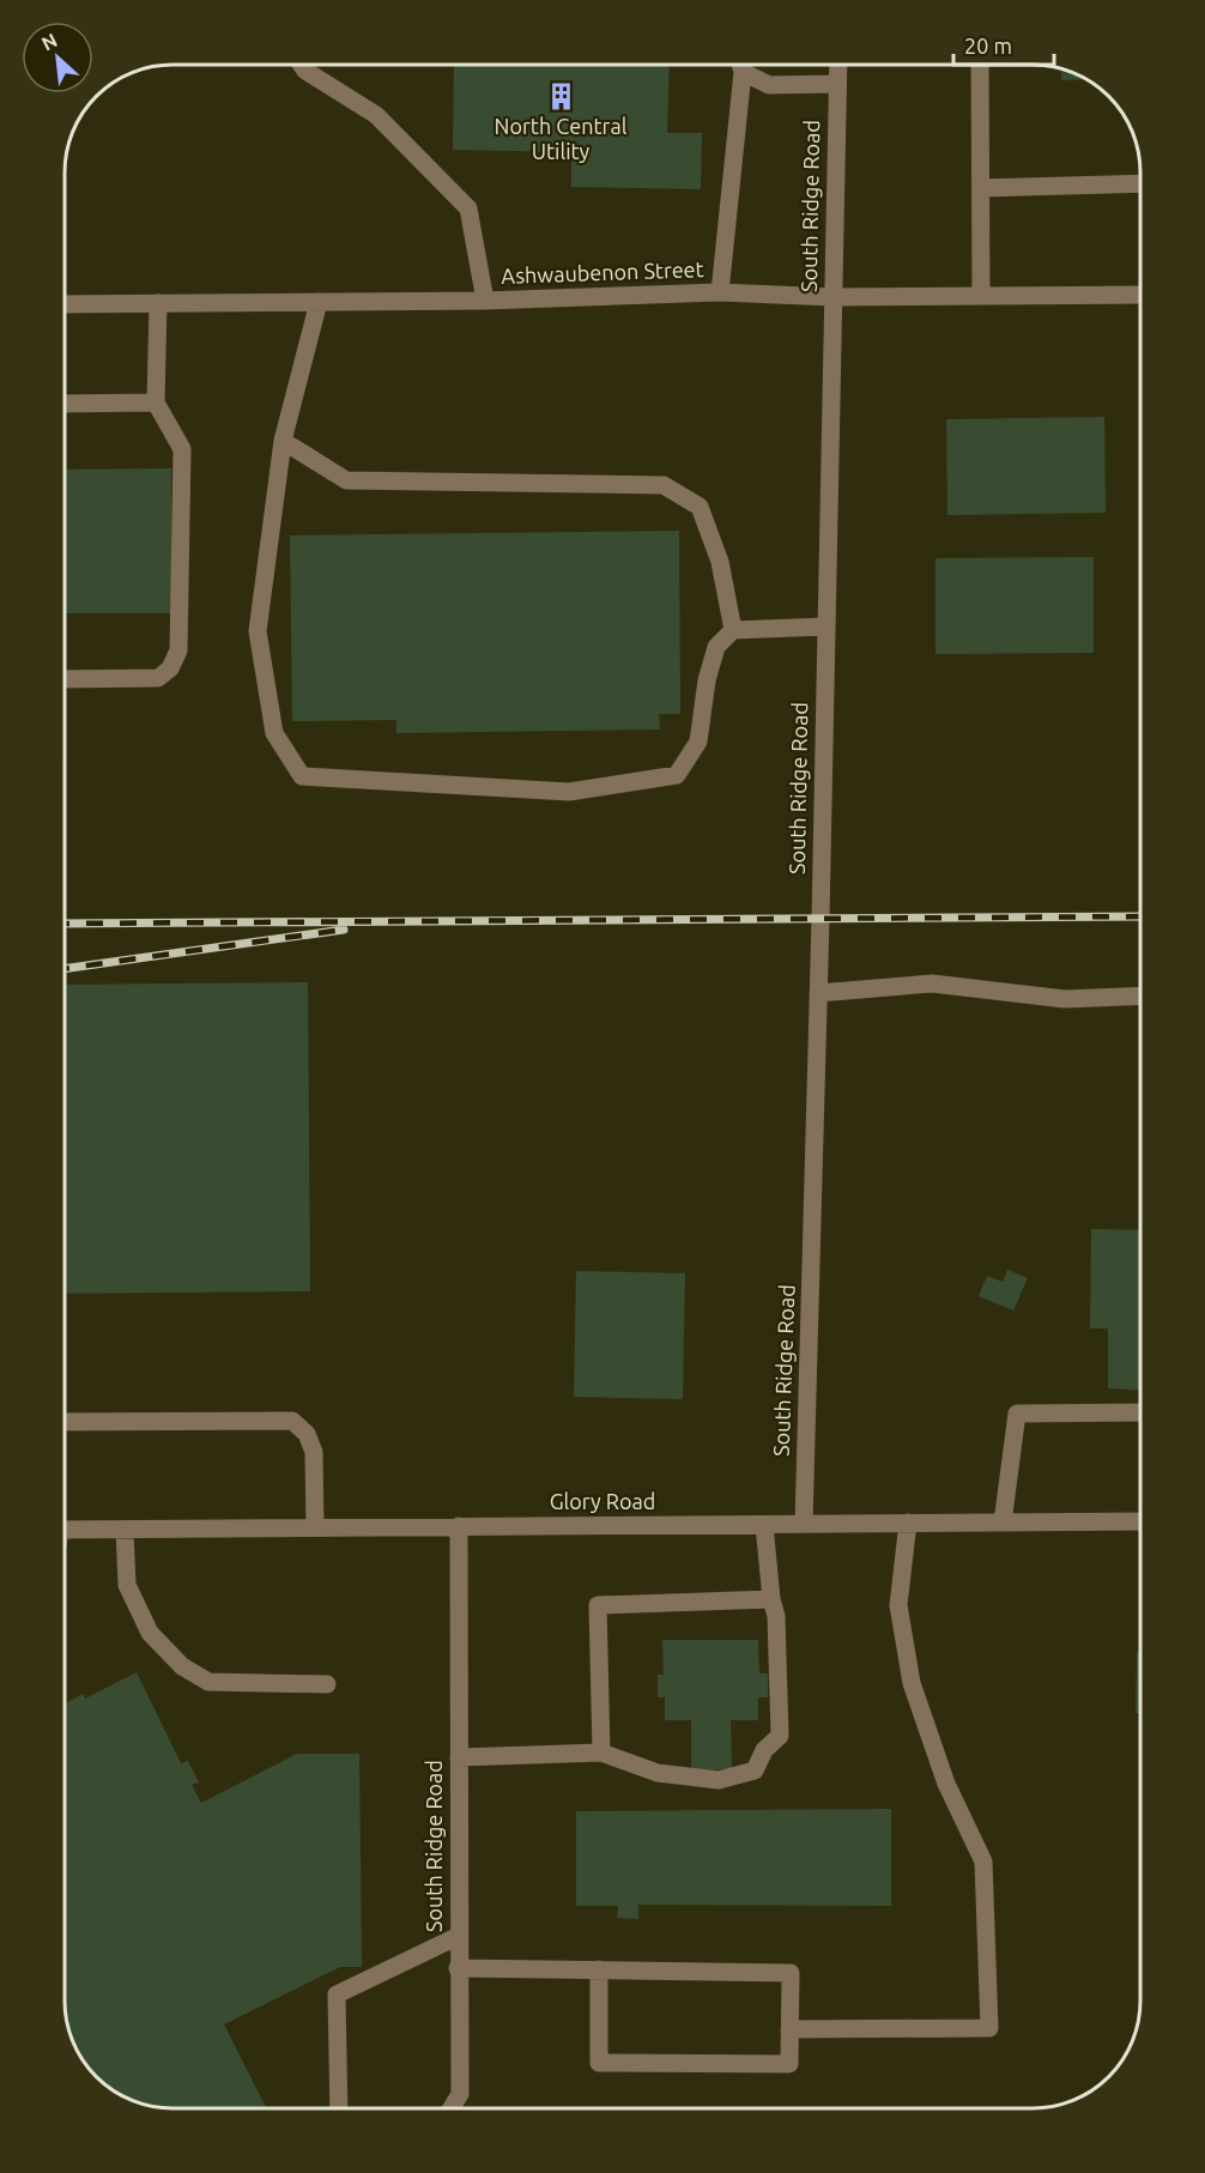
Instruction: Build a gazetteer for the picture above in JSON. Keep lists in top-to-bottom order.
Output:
{
  "streets": {
    "street": ["South Ridge Road", "Ashwaubenon Street", "Glory Road"]
  },
  "crossings": [
    ["South Ridge Road", "Ashwaubenon Street"],
    ["South Ridge Road", "Glory Road"]
  ],
  "places": {
    "building": ["North Central Utility"]
  },
  "scale_bar": "20 m",
  "north": "top left"
}
